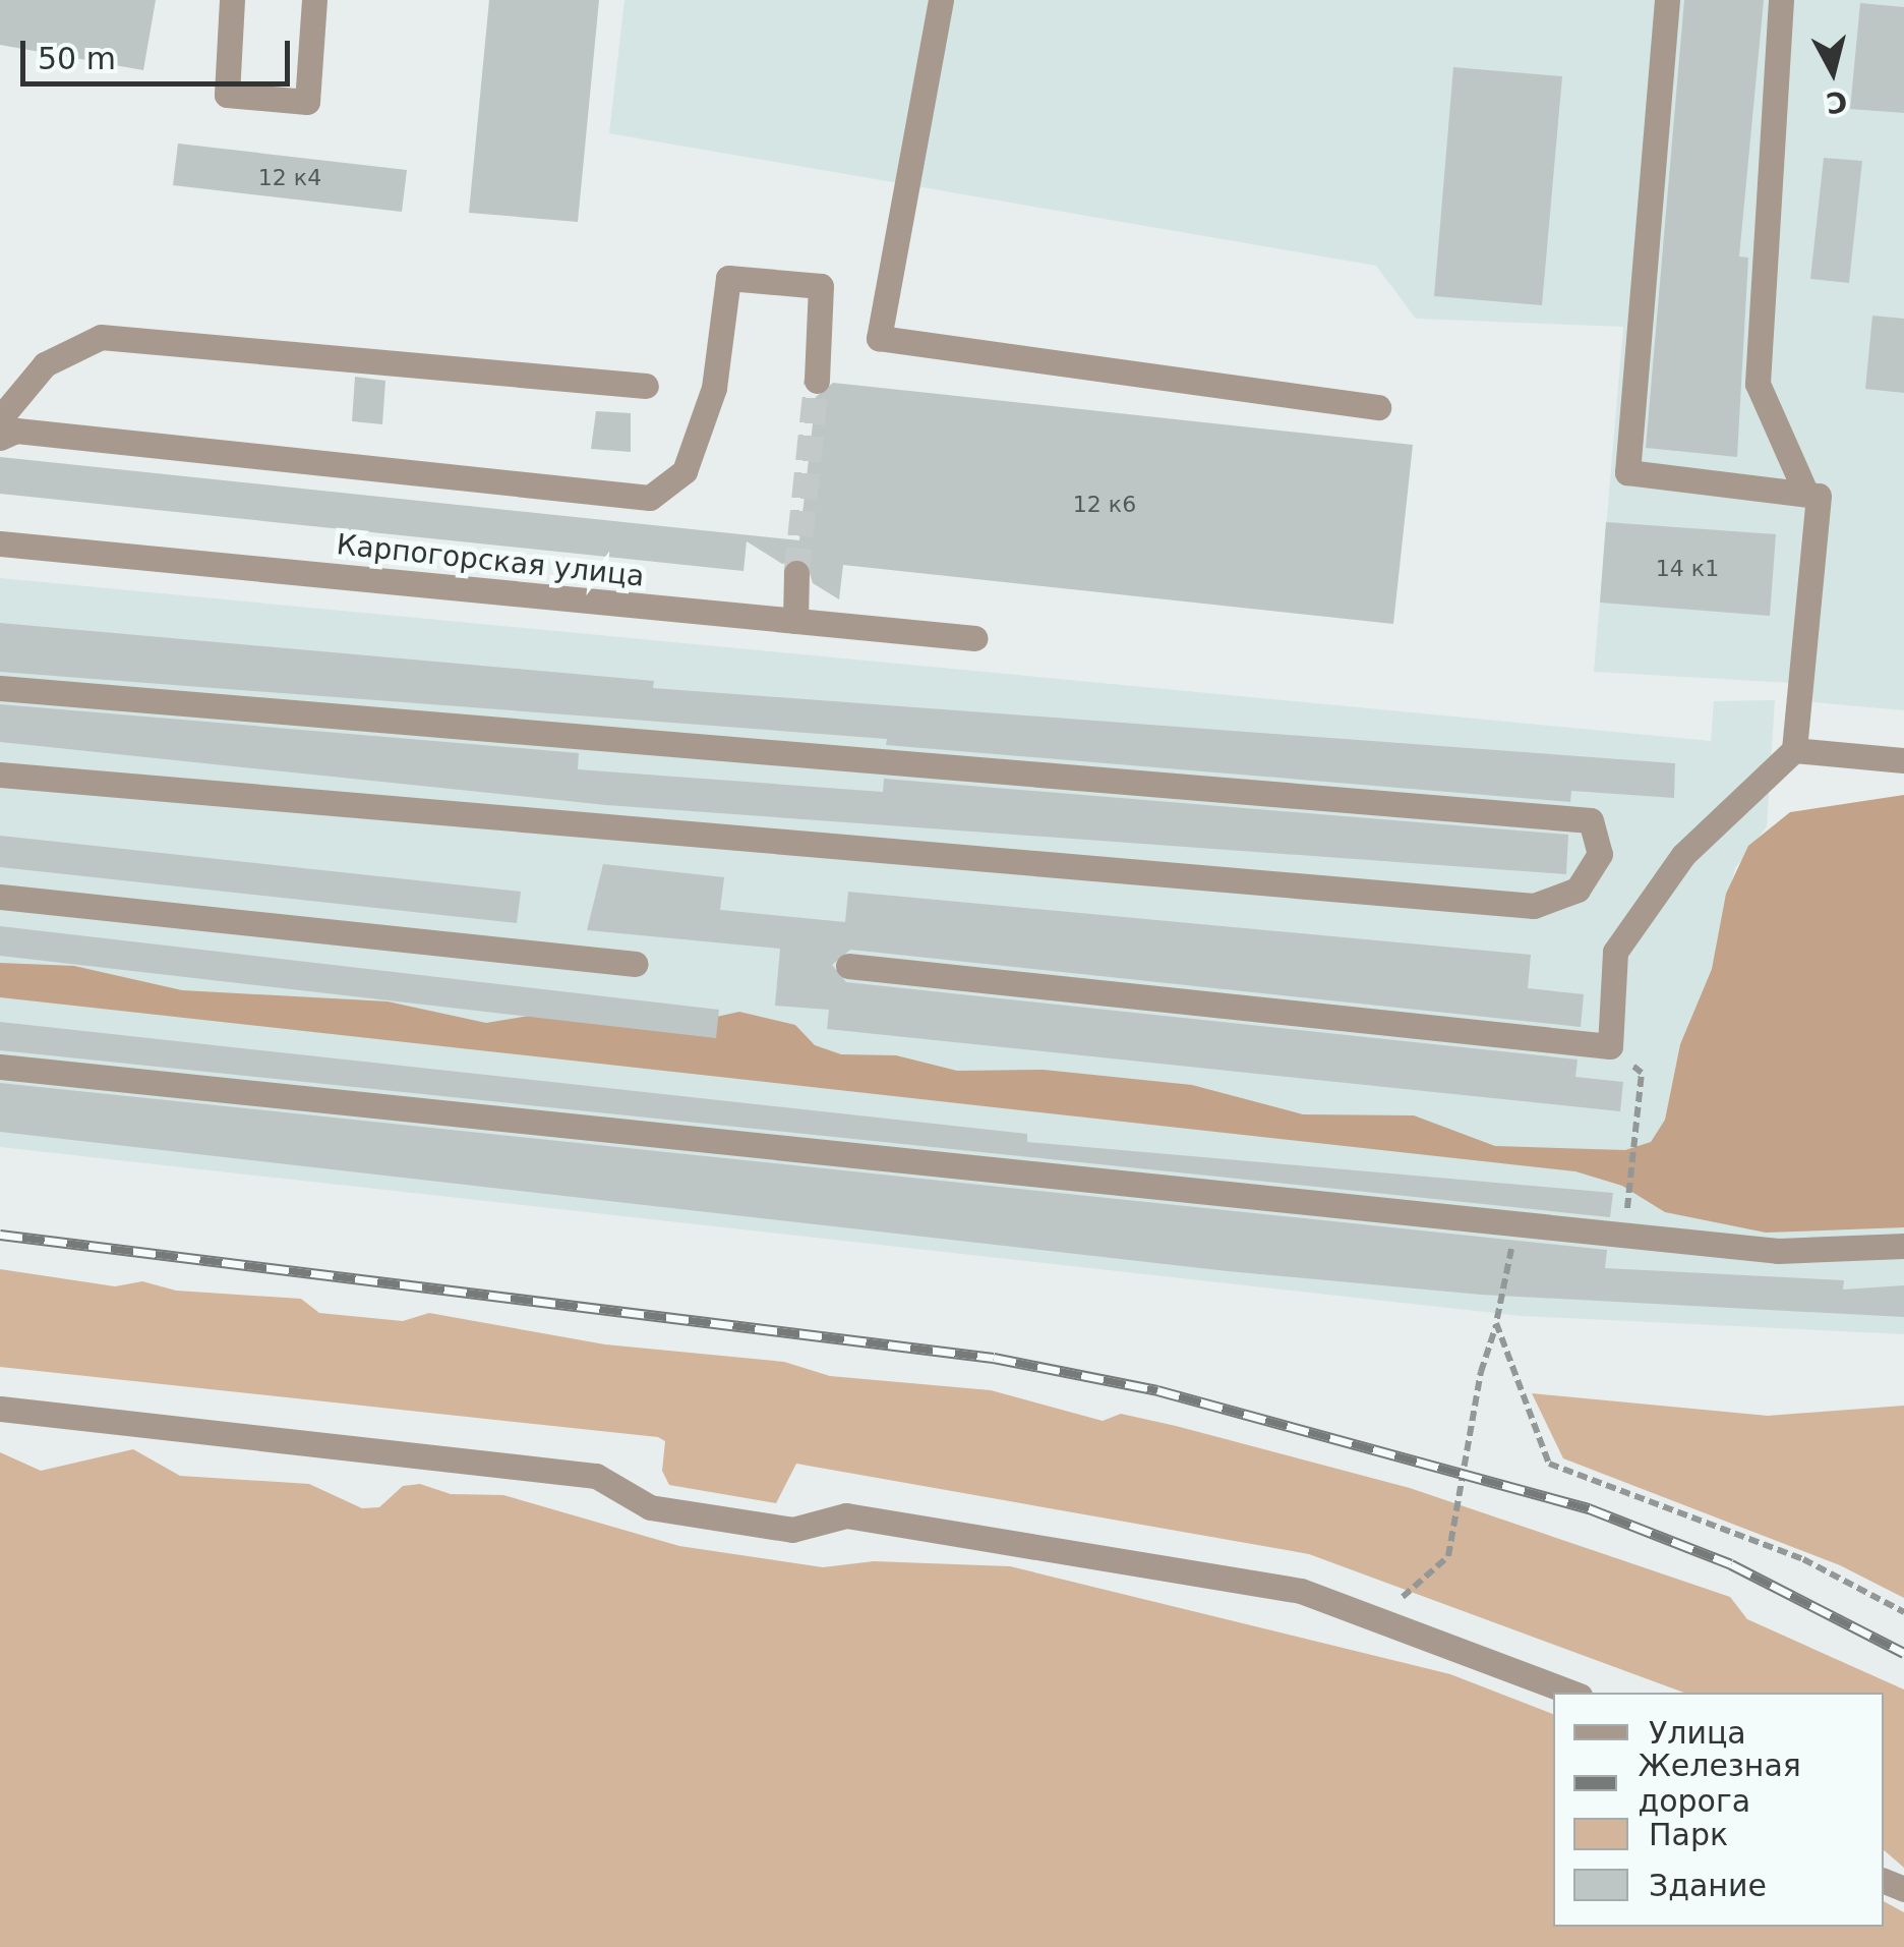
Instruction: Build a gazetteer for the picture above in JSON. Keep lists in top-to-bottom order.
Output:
{
  "streets": {
    "street": ["Карпогорская улица"]
  },
  "house_numbers": ["12 к4", "12 к6", "14 к1"],
  "legend": [
    "Улица",
    "Железная дорога",
    "Парк",
    "Здание"
  ],
  "scale_bar": "50 m",
  "north": "bottom"
}
